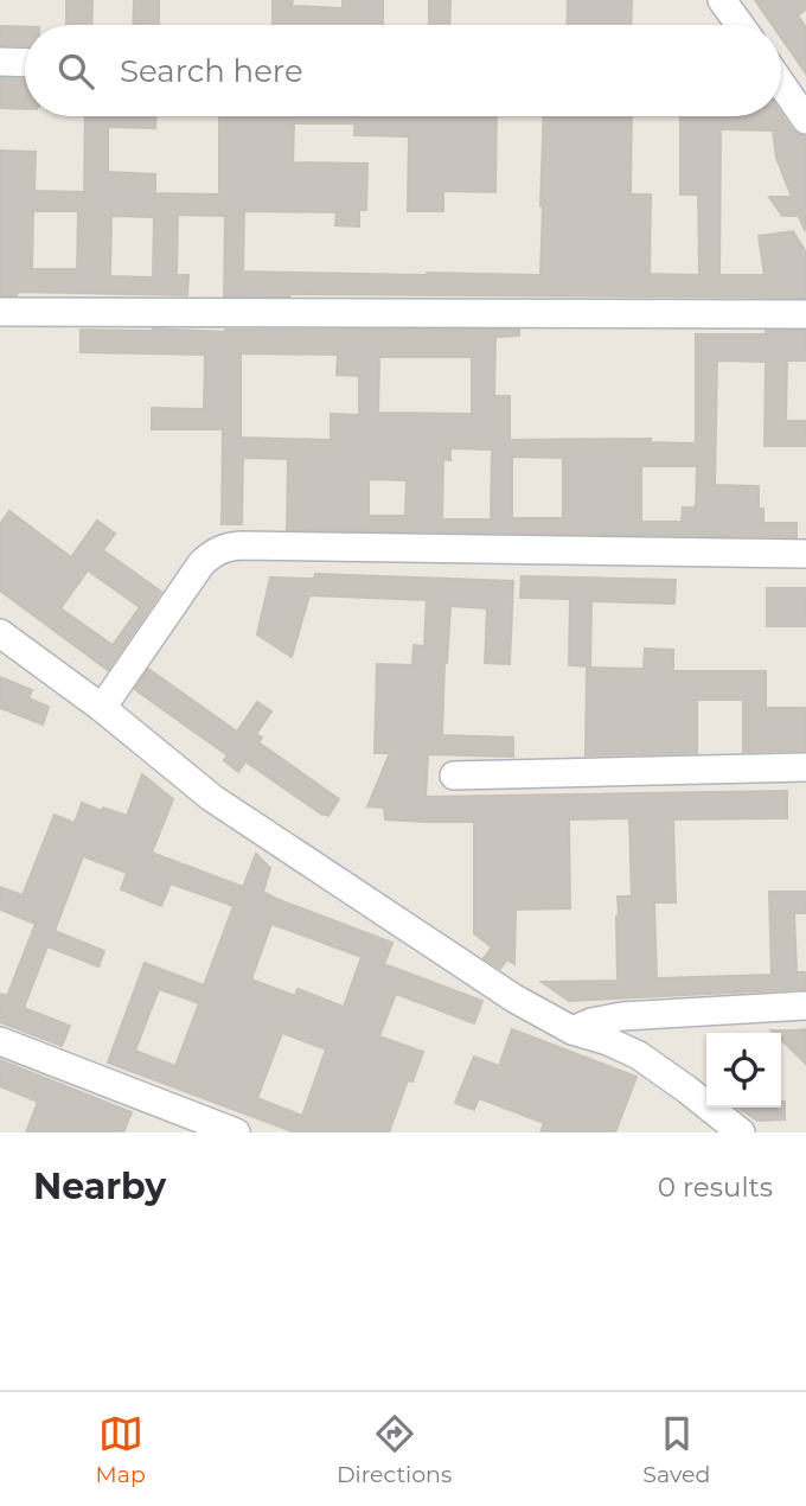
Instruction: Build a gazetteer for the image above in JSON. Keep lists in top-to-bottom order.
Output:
{
  "page": {
    "search": "Search here",
    "heading": ["Nearby", "0 results"],
    "nav": ["Map", "Directions", "Saved"]
  }
}
